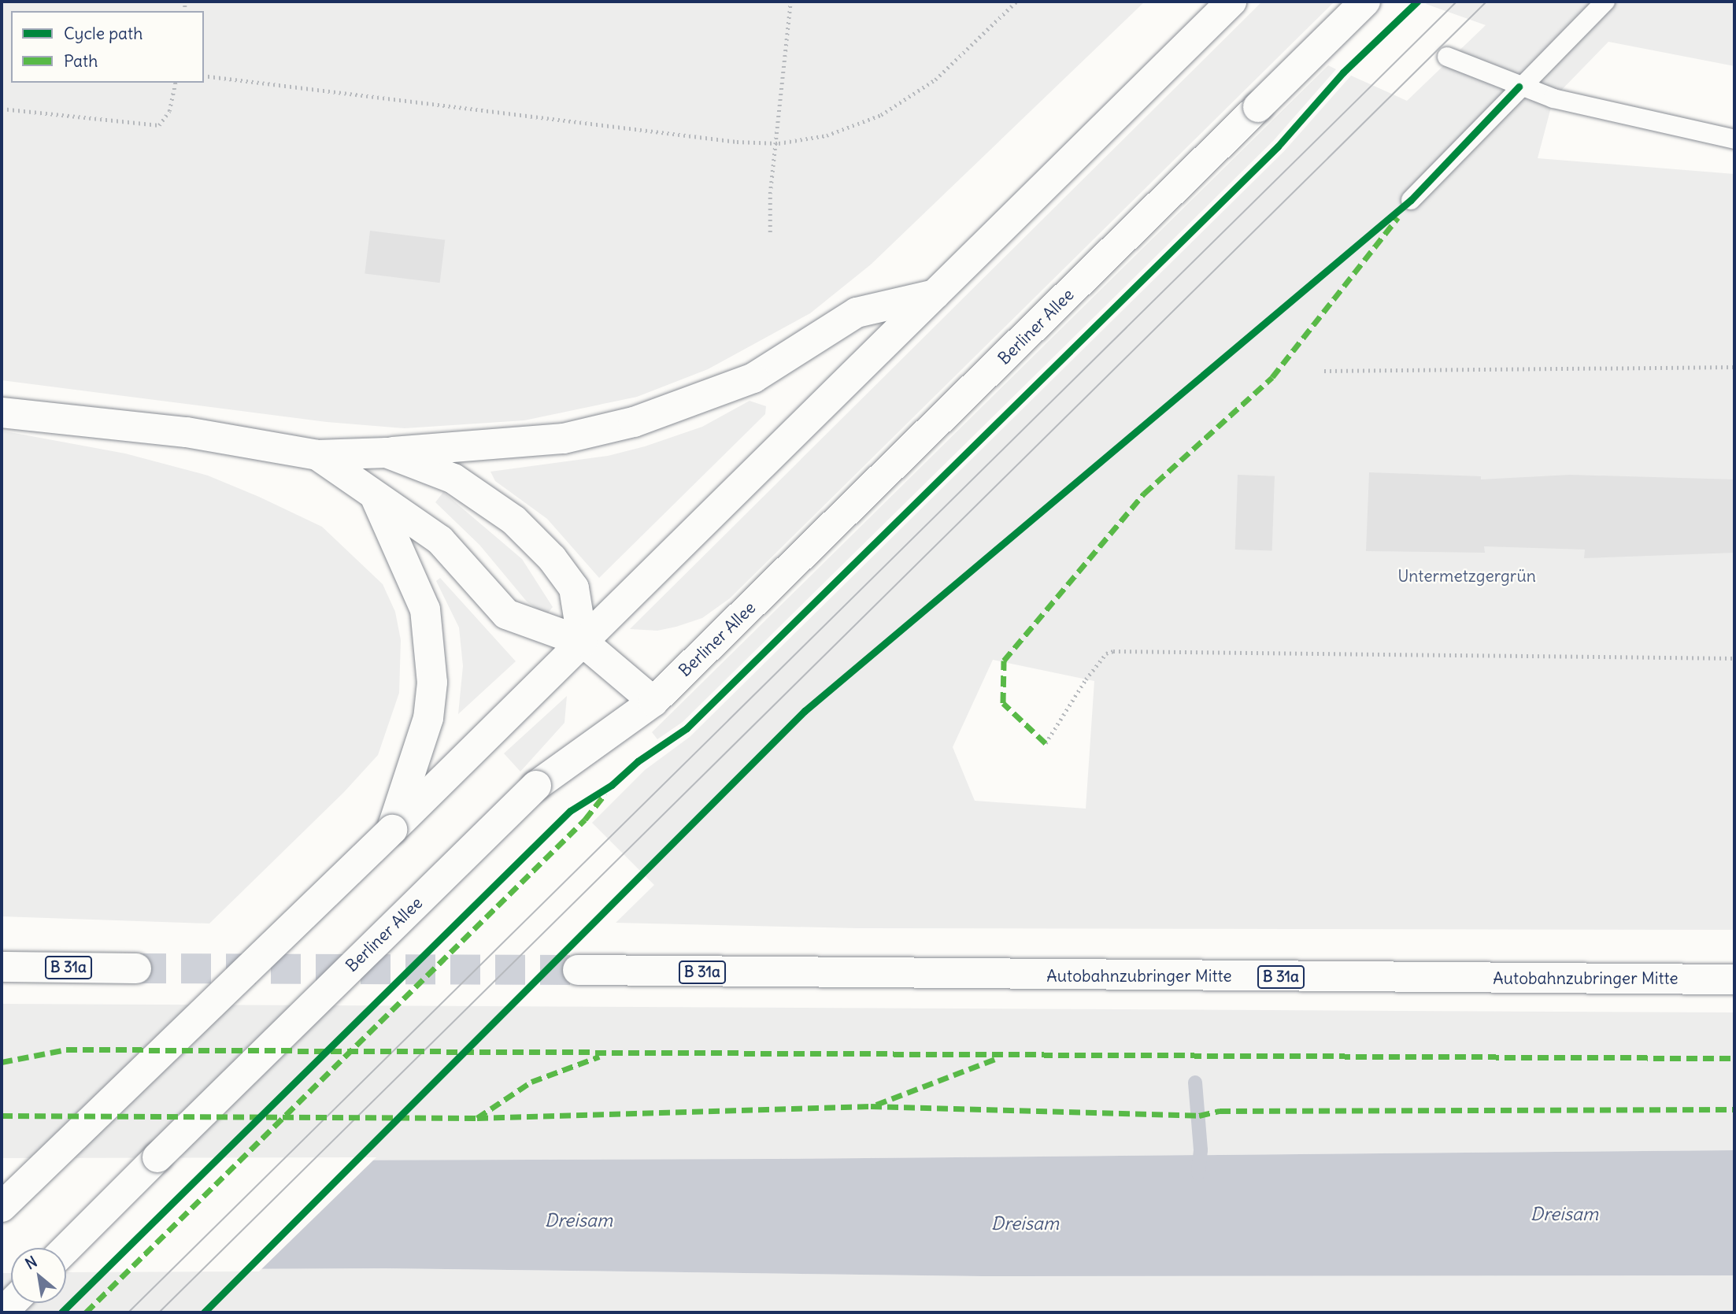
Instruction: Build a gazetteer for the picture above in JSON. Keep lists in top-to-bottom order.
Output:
{
  "streets": {
    "main road": ["Berliner Allee", "B 31a", "Autobahnzubringer Mitte"]
  },
  "water": ["Dreisam"],
  "parks": ["Untermetzgergrün"],
  "legend": ["Cycle path", "Path"],
  "north": "top left"
}
